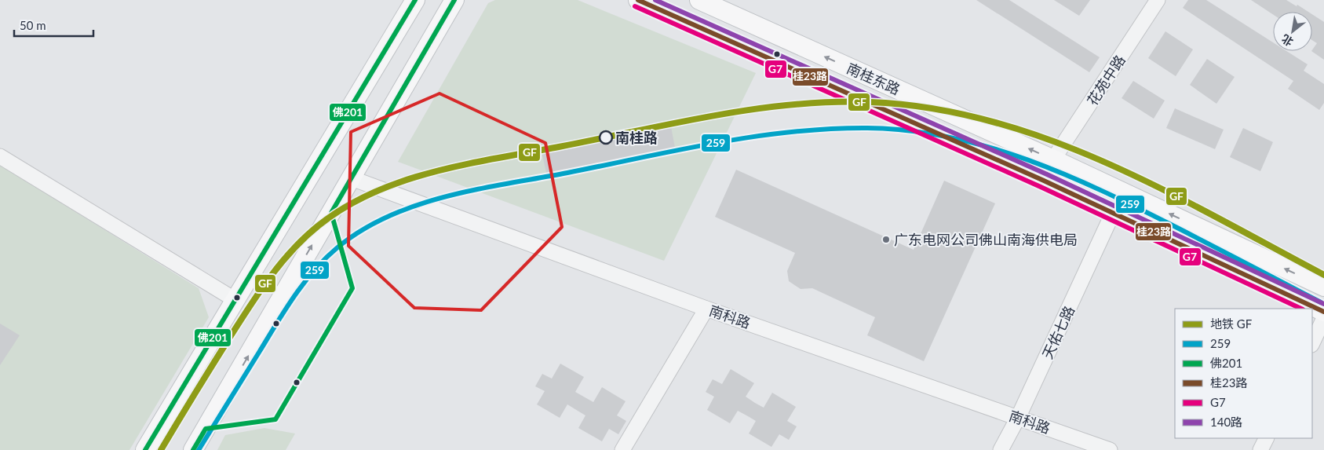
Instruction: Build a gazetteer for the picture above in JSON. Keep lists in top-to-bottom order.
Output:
{
  "streets": {
    "main road": ["南桂东路"],
    "street": ["花苑中路", "南科路", "天佑七路"]
  },
  "crossings": [
    ["南桂东路", "花苑中路"],
    ["南桂东路", "天佑七路"],
    ["南科路", "天佑七路"]
  ],
  "places": ["南桂路", "广东电网公司佛山南海供电局"],
  "lines": [
    "transit line 佛201",
    "transit line 桂23路",
    "transit line 140路",
    "transit line G7",
    "metro line GF",
    "transit line 259"
  ],
  "legend": [
    "地铁 GF",
    "259",
    "佛201",
    "桂23路",
    "G7",
    "140路"
  ],
  "scale_bar": "50 m",
  "north": "bottom left"
}
